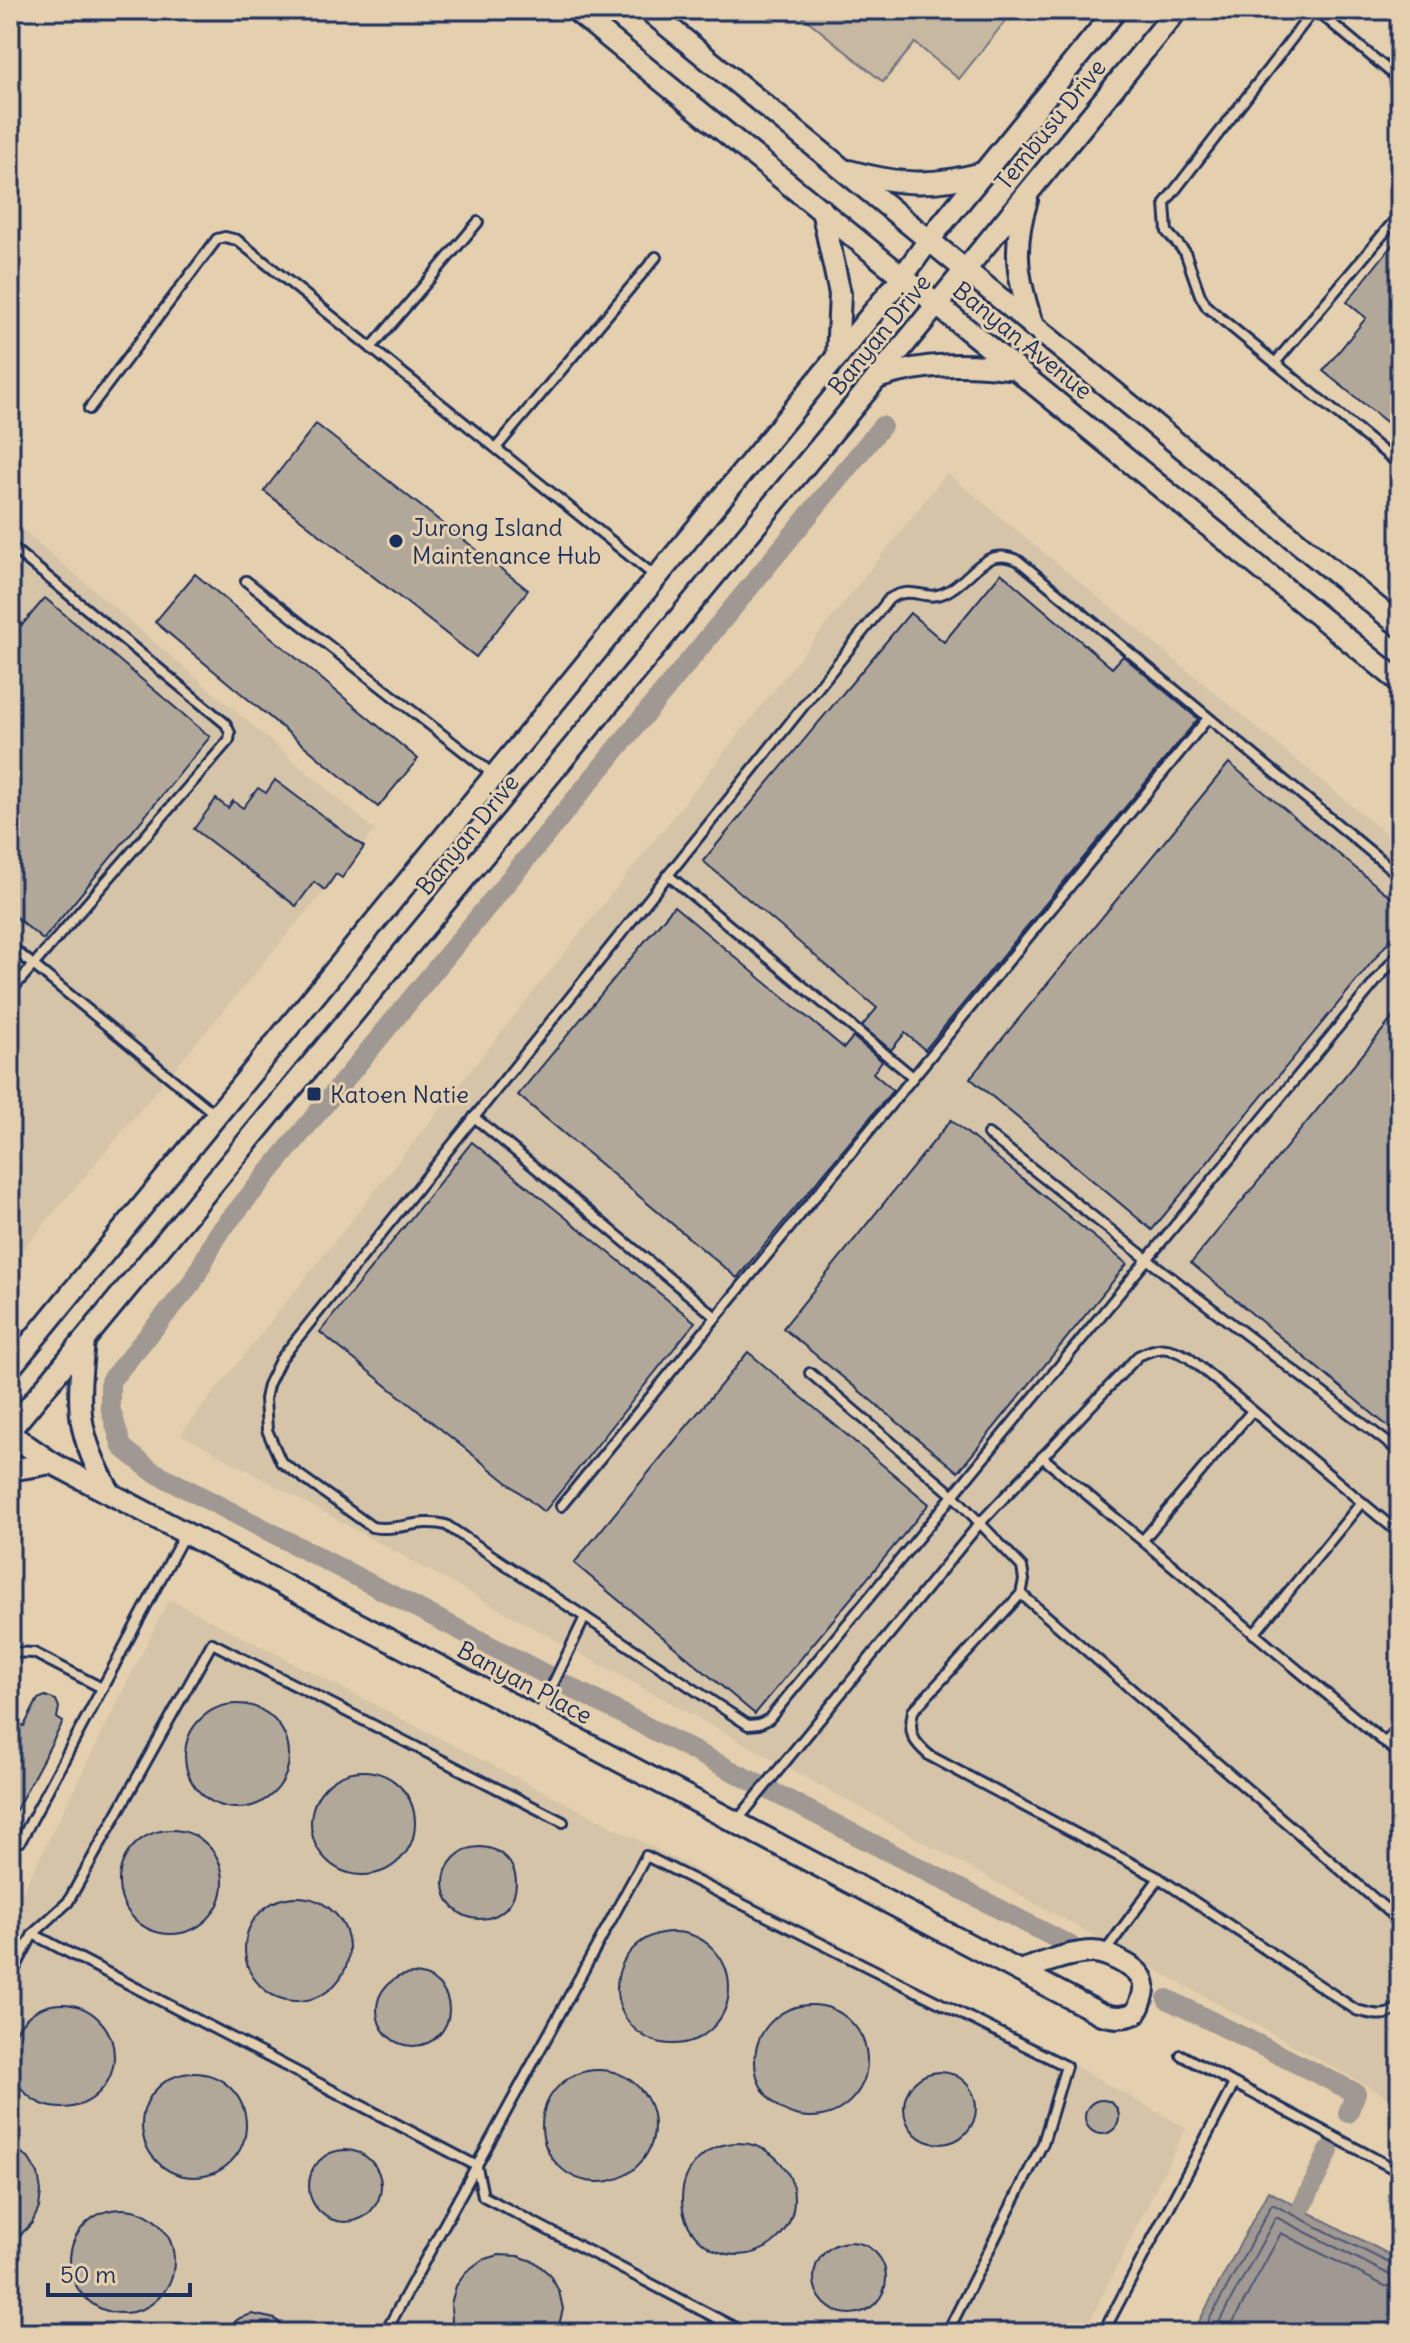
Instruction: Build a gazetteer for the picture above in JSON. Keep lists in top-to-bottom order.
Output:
{
  "streets": {
    "street": [
      "Tembusu Drive",
      "Banyan Drive",
      "Banyan Avenue",
      "Banyan Place"
    ]
  },
  "crossings": [
    ["Tembusu Drive", "Banyan Drive"],
    ["Tembusu Drive", "Banyan Avenue"],
    ["Banyan Drive", "Banyan Avenue"],
    ["Banyan Drive", "Banyan Place"]
  ],
  "places": {
    "other": ["Jurong Island Maintenance Hub"],
    "transit": ["Katoen Natie"]
  },
  "scale_bar": "50 m"
}
